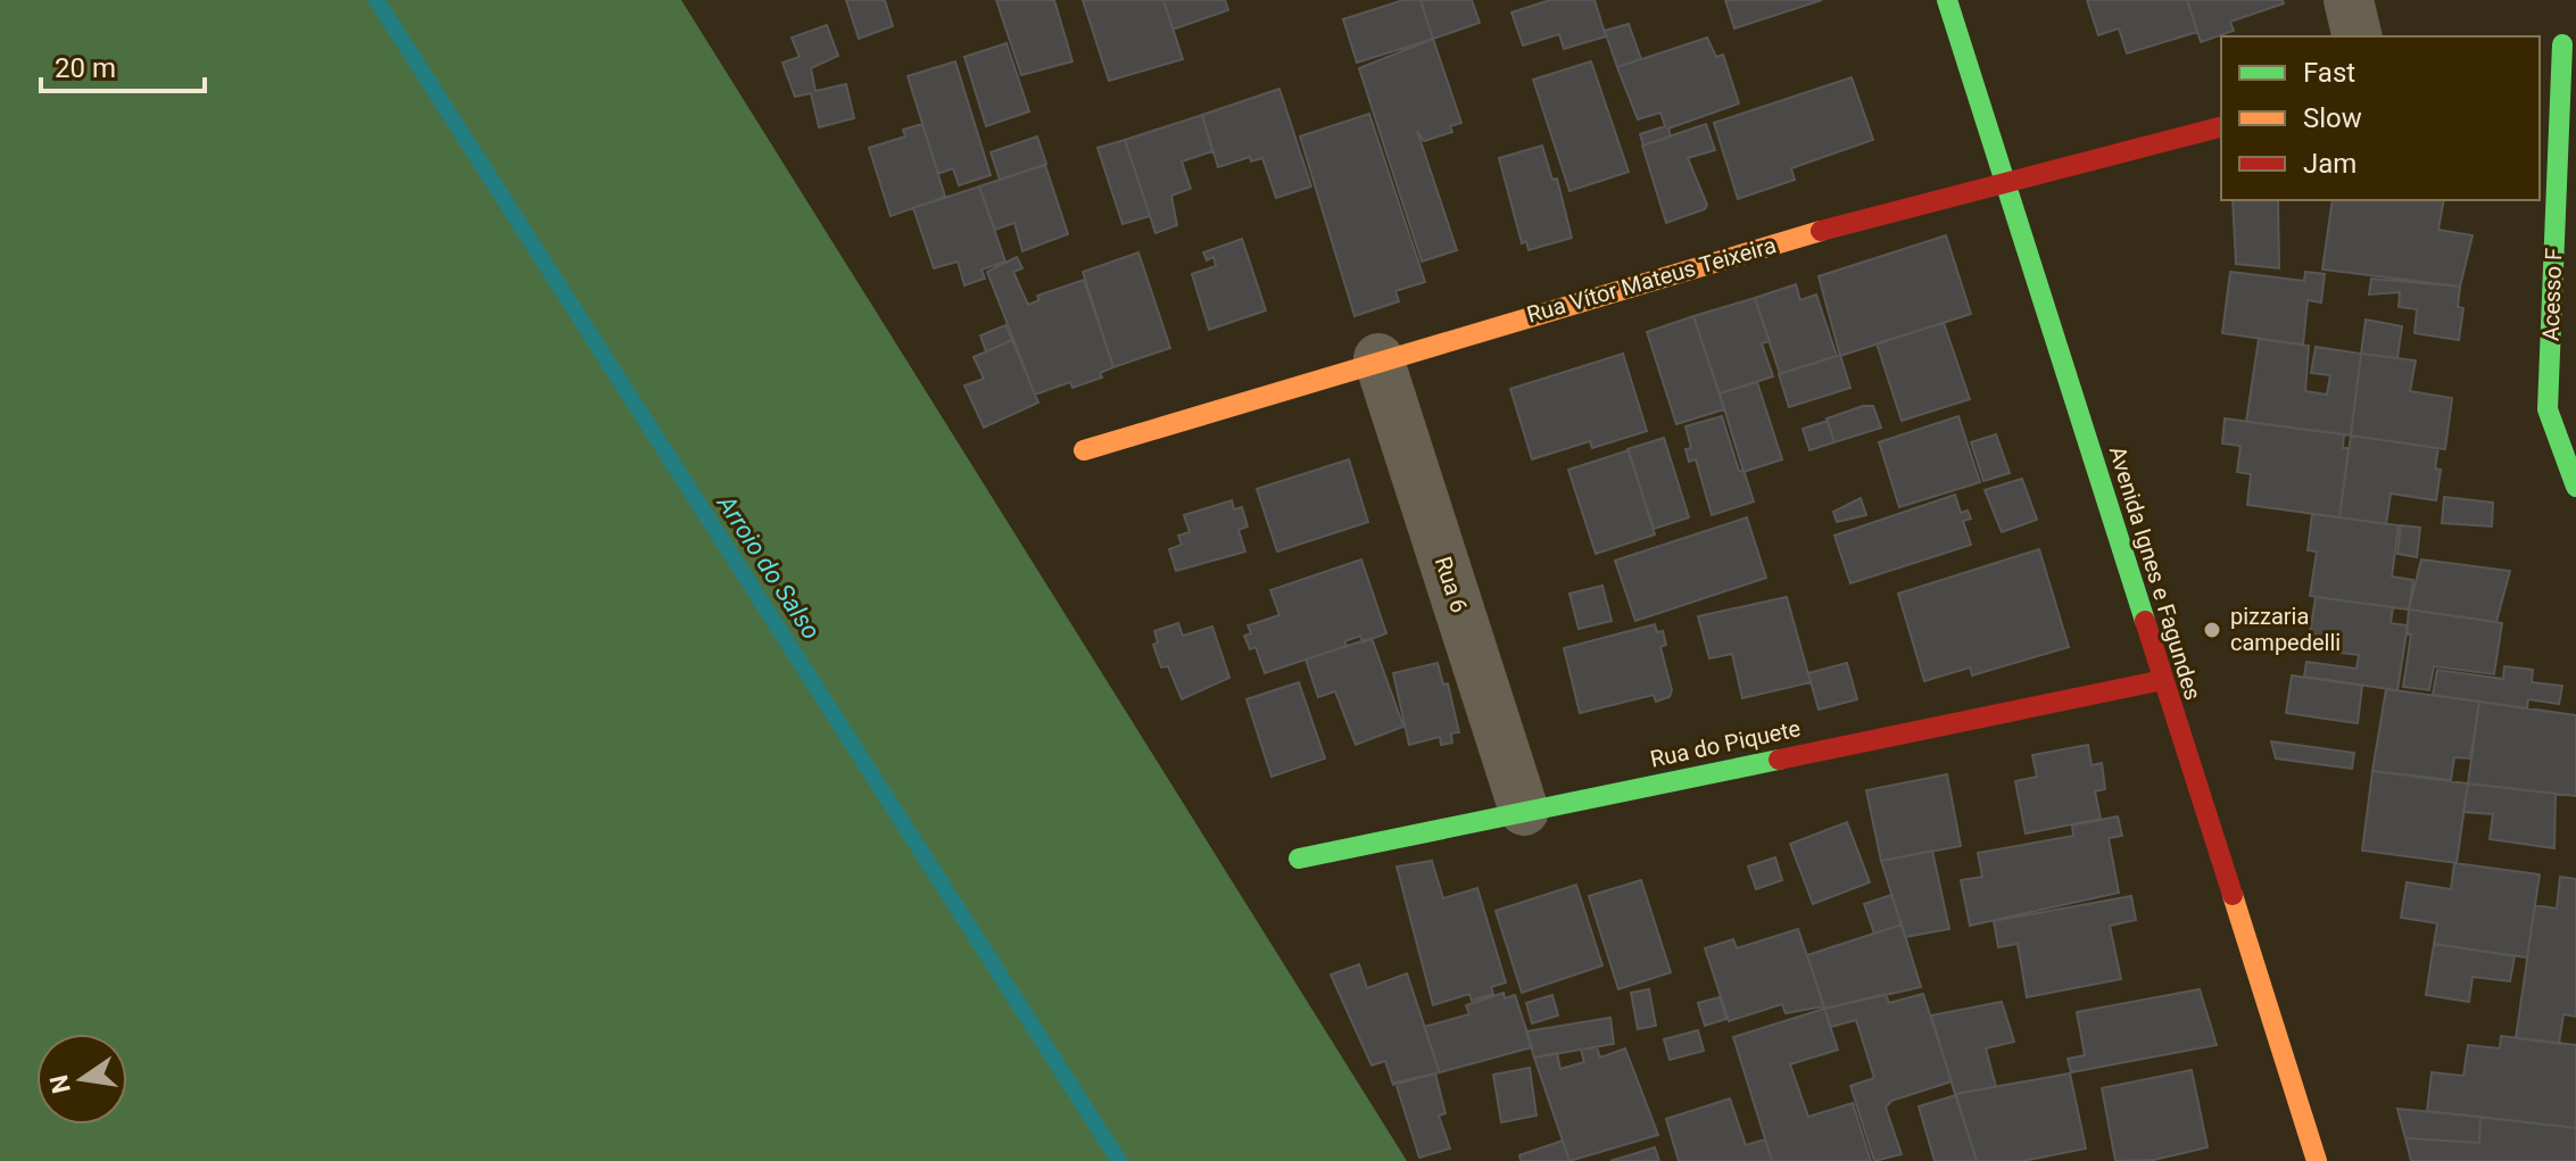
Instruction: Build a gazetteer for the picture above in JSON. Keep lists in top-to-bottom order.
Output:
{
  "streets": {
    "street": [
      "Rua Vítor Mateus Teixeira",
      "Acesso F",
      "Avenida Ignes e Fagundes",
      "Rua 6",
      "Rua do Piquete"
    ]
  },
  "crossings": [
    ["Rua Vítor Mateus Teixeira", "Avenida Ignes e Fagundes"],
    ["Rua Vítor Mateus Teixeira", "Rua 6"],
    ["Avenida Ignes e Fagundes", "Rua do Piquete"],
    ["Rua 6", "Rua do Piquete"]
  ],
  "water": ["Arroio do Salso"],
  "places": ["pizzaria campedelli"],
  "legend": ["Fast", "Slow", "Jam"],
  "scale_bar": "20 m",
  "north": "left"
}
